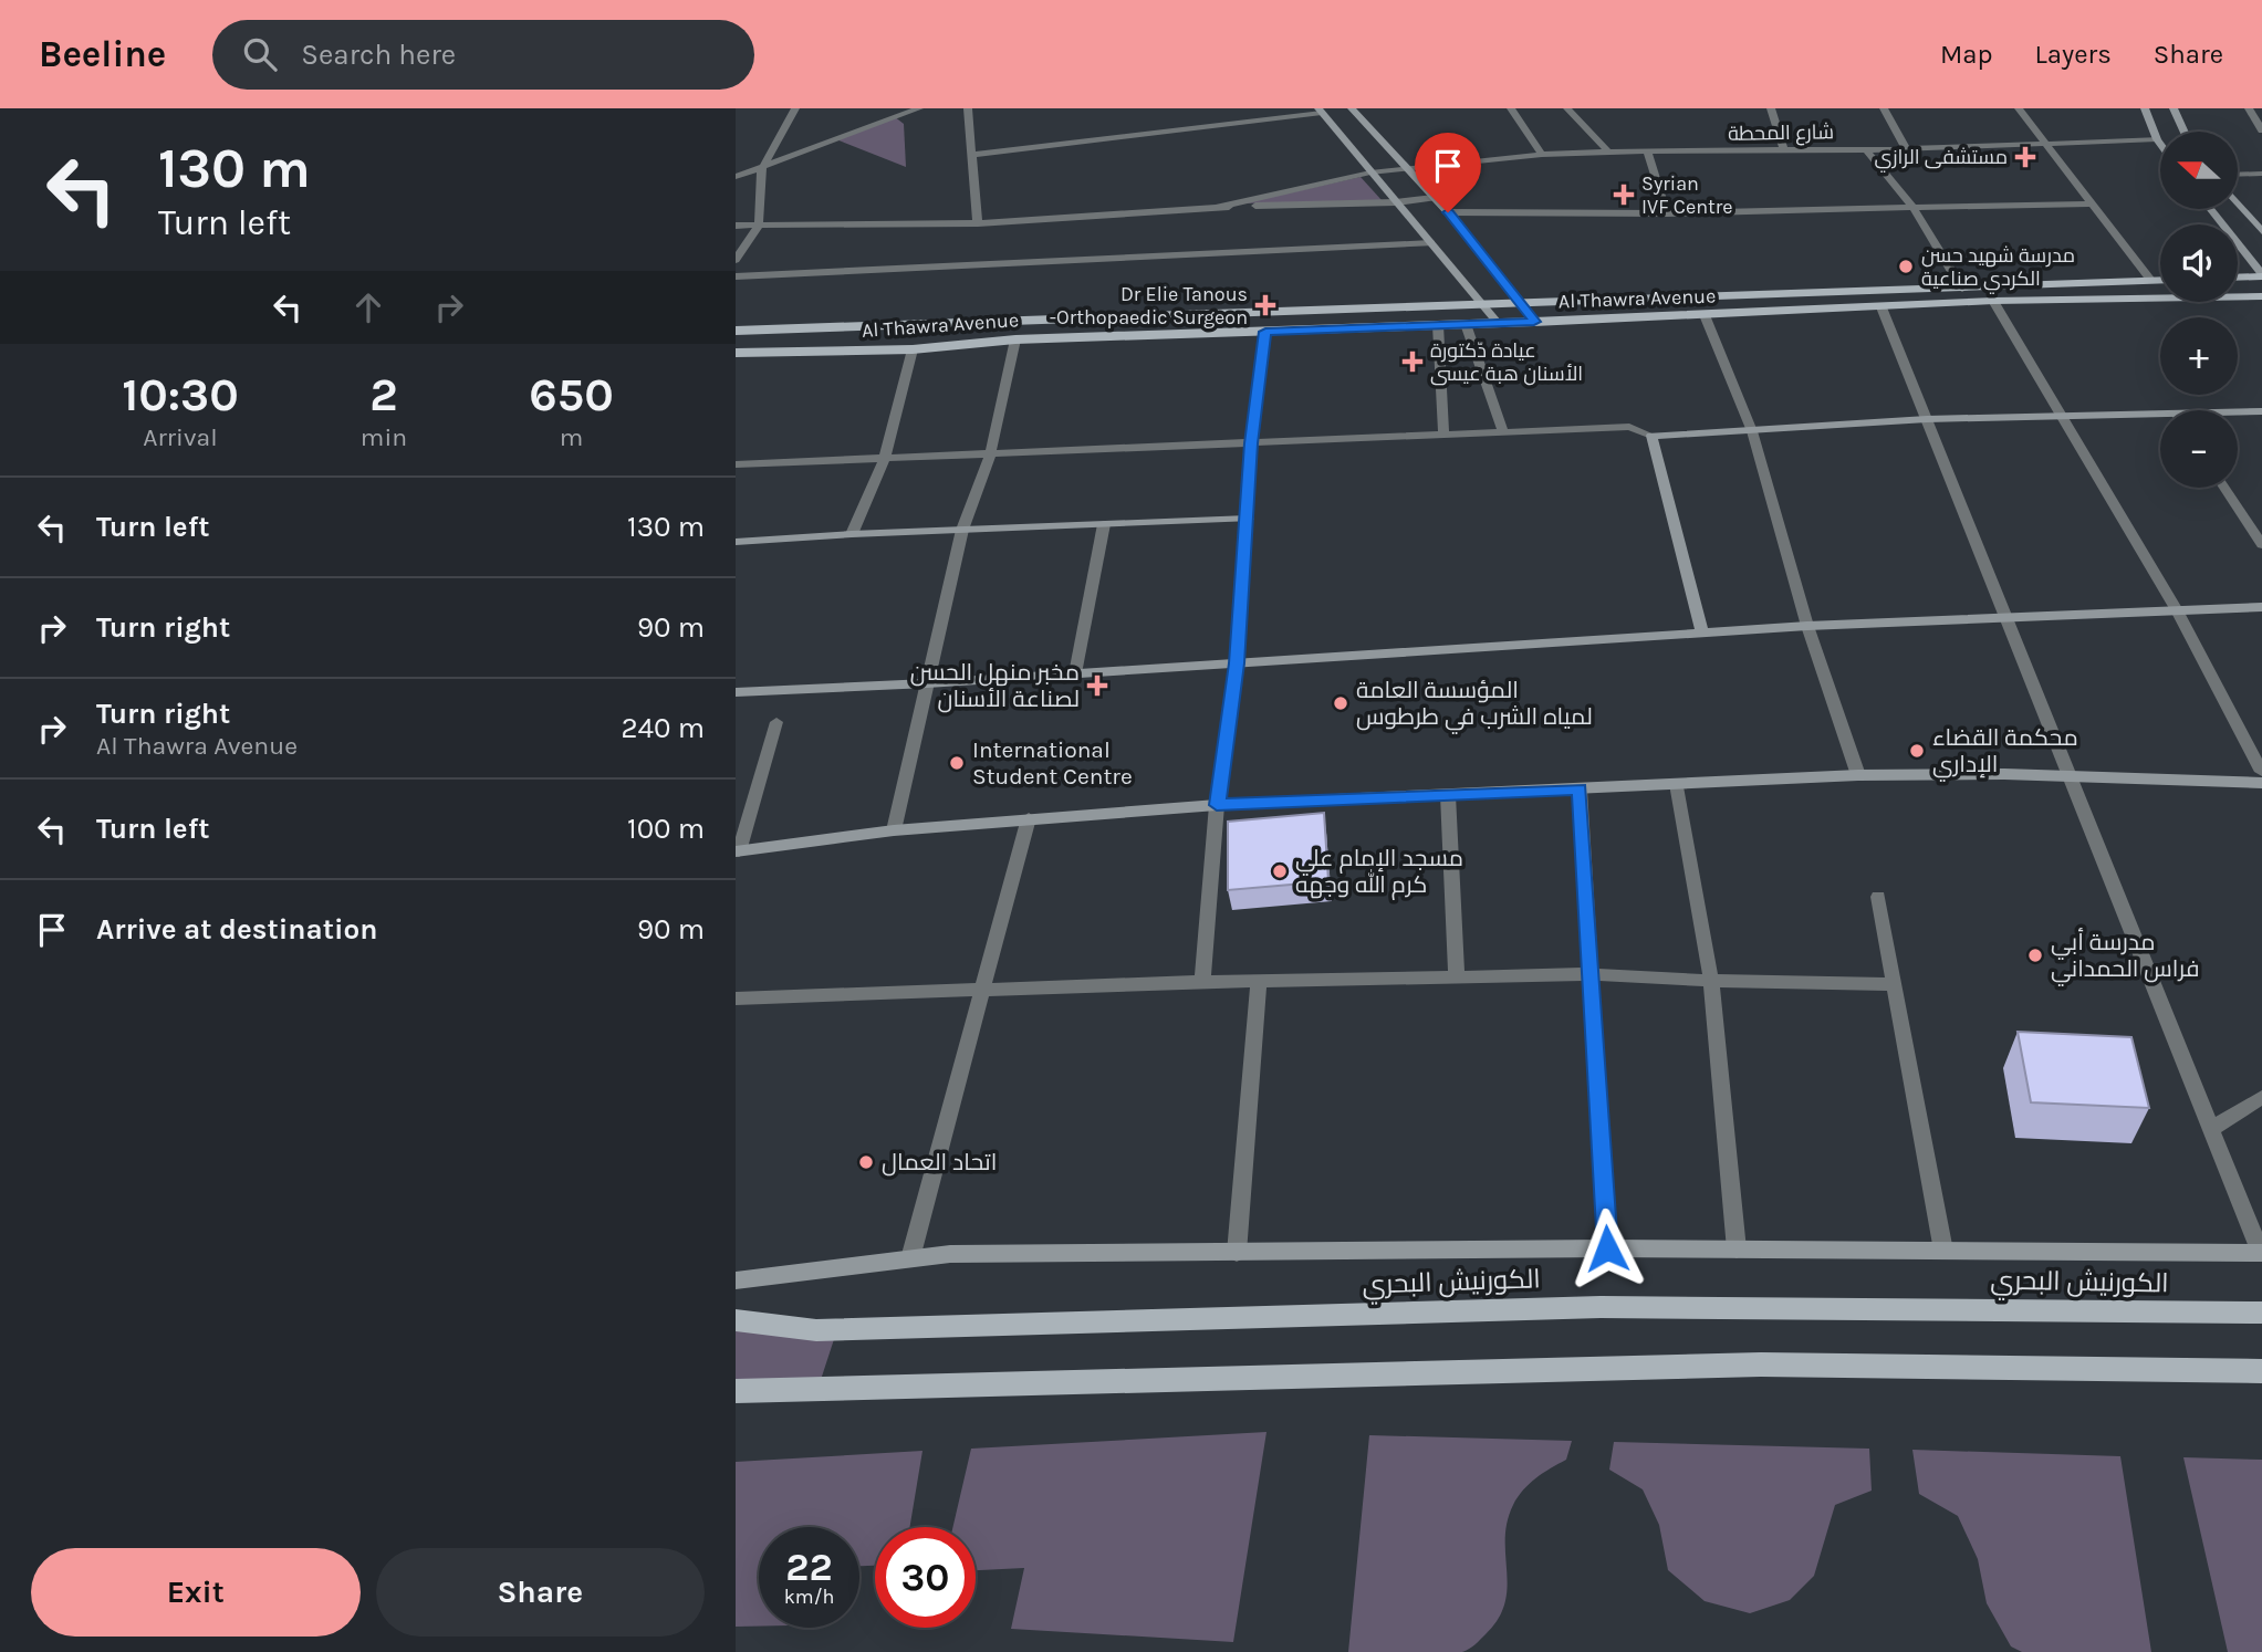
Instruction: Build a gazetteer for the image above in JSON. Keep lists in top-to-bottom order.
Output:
{
  "streets": {
    "main road": ["Al Thawra Avenue", "الكورنيش البحري"],
    "street": ["شارع المحطة"]
  },
  "places": {
    "health": [
      "مستشفى الرازي",
      "Syrian IVF Centre",
      "Dr Elie Tanous -Orthopaedic Surgeon",
      "عيادة دّكتورة الأسنان هبة عيسى",
      "مخبر منهل الحسن لصناعة الأسنان"
    ],
    "other": [
      "مدرسة شهيد حسن الكردي صناعية",
      "المؤسسة العامة لمياه الشرب في طرطوس",
      "محكمة القضاء الإداري",
      "International Student Centre",
      "مسجد الإمام علي كرم الله وجهه",
      "مدرسة أبي فراس الحمداني",
      "اتحاد العمال"
    ]
  },
  "north": "left",
  "page": {
    "header": "Beeline",
    "search": "Search here",
    "nav": ["Map", "Layers", "Share"],
    "turn": ["130 m", "Turn left"],
    "map_buttons": ["+", "−"],
    "eta": [
      "10:30",
      "Arrival",
      "2",
      "min",
      "650",
      "m"
    ],
    "list": [
      {
        "name": "Turn left",
        "value": "130 m"
      },
      {
        "name": "Turn right",
        "value": "90 m"
      },
      {
        "name": "Turn right",
        "note": "Al Thawra Avenue",
        "value": "240 m"
      },
      {
        "name": "Turn left",
        "value": "100 m"
      },
      {
        "name": "Arrive at destination",
        "value": "90 m"
      }
    ],
    "speed": "22 km/h",
    "limit": "30",
    "buttons": ["Exit", "Share"]
  }
}
